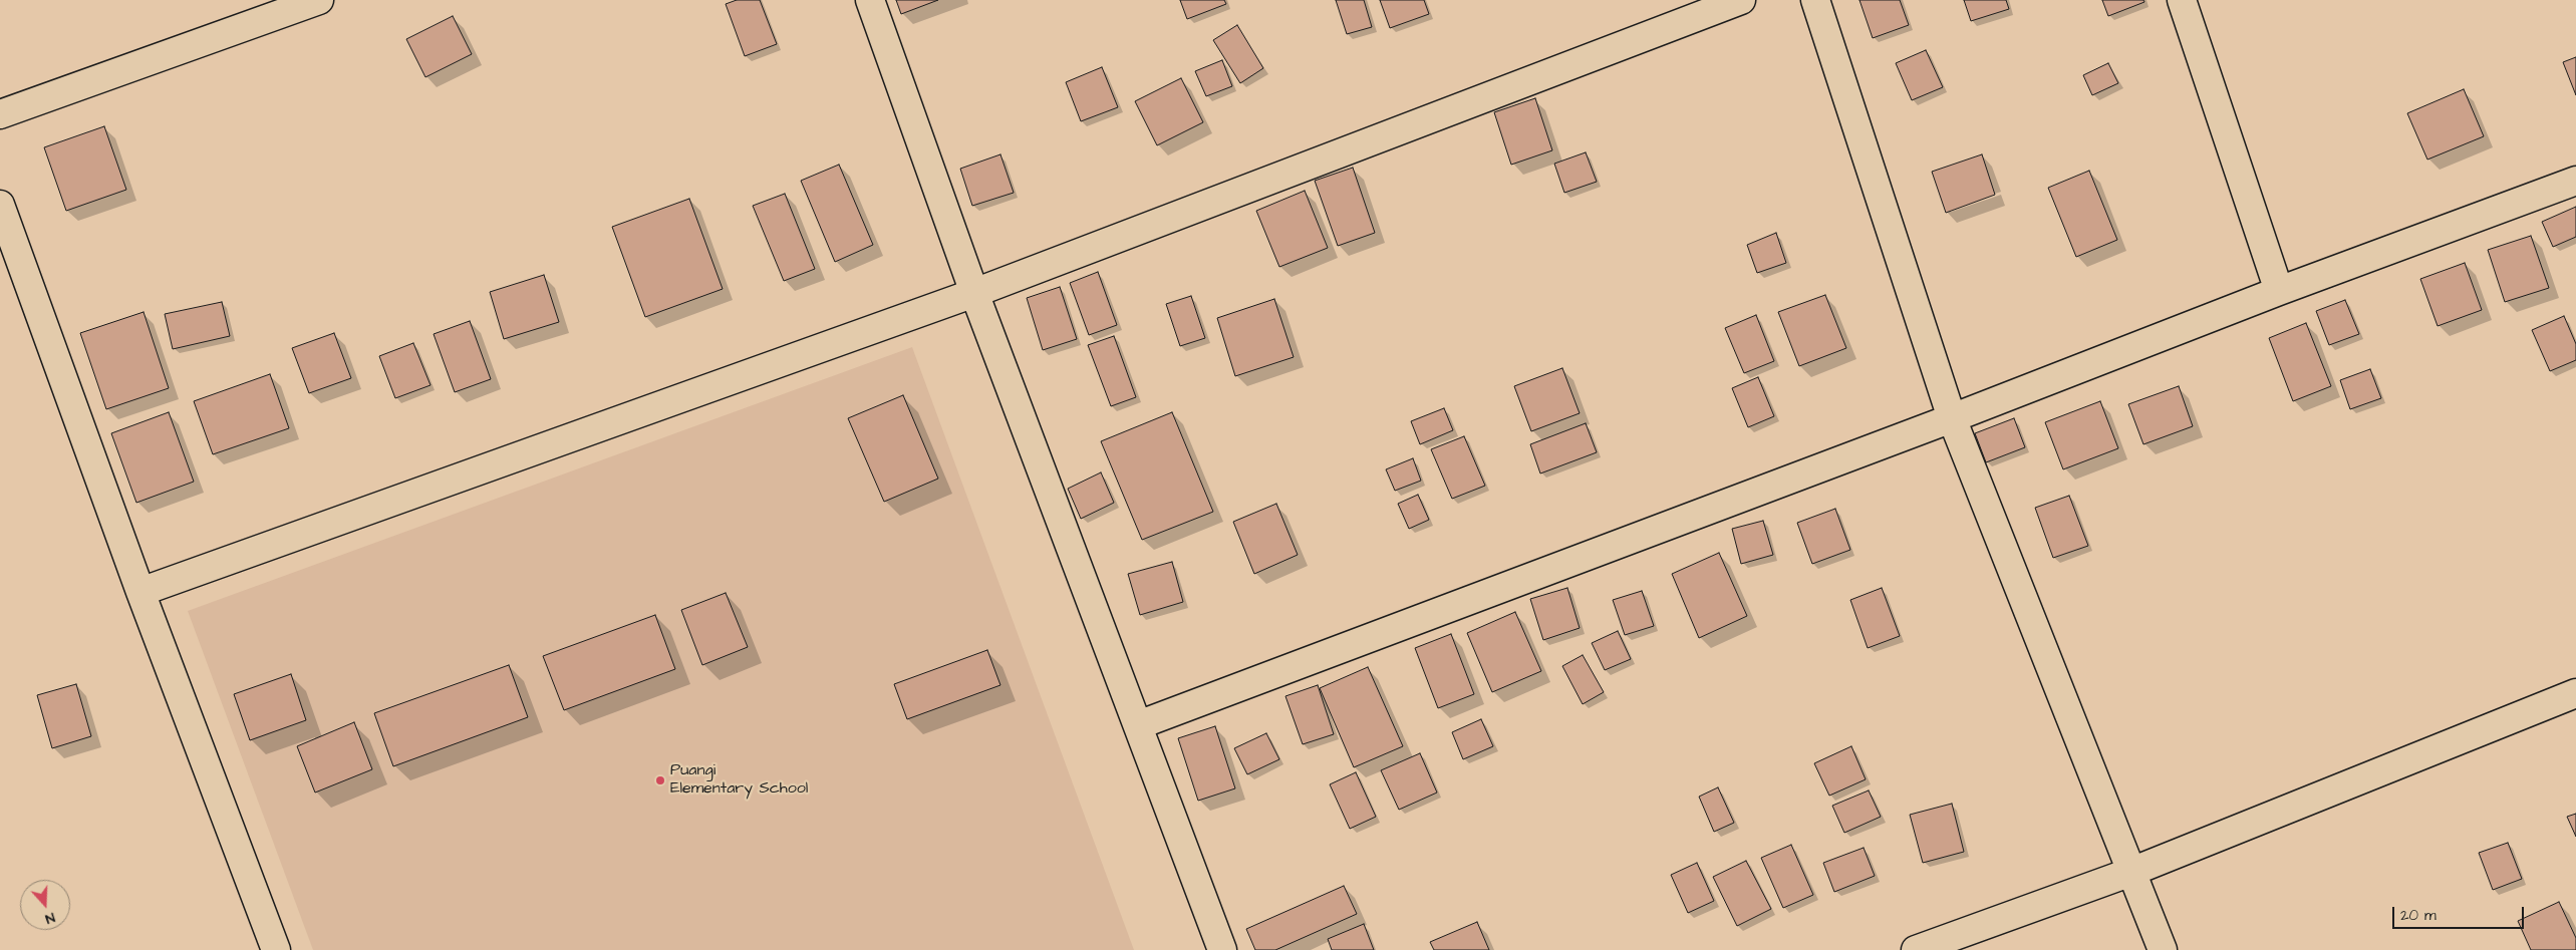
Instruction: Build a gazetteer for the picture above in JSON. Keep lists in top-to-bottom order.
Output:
{
  "places": ["Puangi Elementary School"],
  "scale_bar": "20 m",
  "north": "bottom"
}
